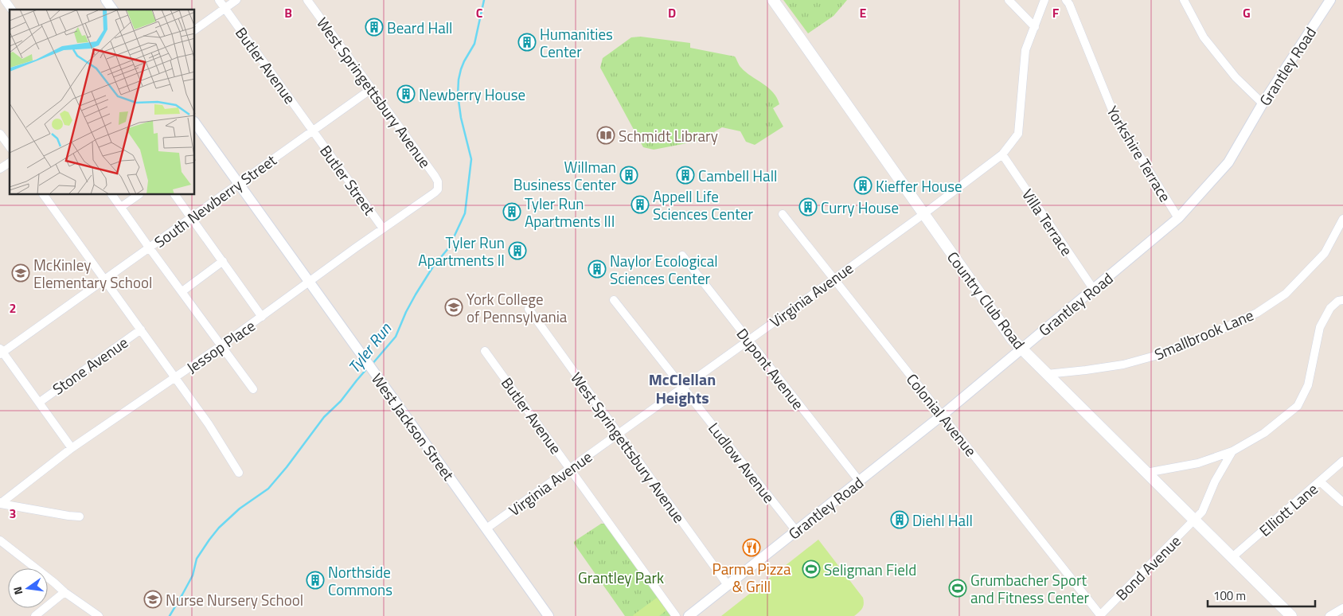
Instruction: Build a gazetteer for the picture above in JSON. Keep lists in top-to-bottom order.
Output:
{
  "streets": {
    "main road": ["Country Club Road"],
    "street": [
      "Butler Avenue",
      "Grantley Road",
      "West Springettsbury Avenue",
      "Yorkshire Terrace",
      "Butler Street",
      "South Newberry Street",
      "Villa Terrace",
      "Virginia Avenue",
      "Smallbrook Lane",
      "Jessop Place",
      "Stone Avenue",
      "Dupont Avenue",
      "Colonial Avenue",
      "West Jackson Street",
      "Ludlow Avenue",
      "Elliott Lane",
      "Bond Avenue"
    ]
  },
  "crossings": [
    ["Butler Avenue", "Butler Street"],
    ["Butler Avenue", "South Newberry Street"],
    ["Butler Avenue", "Virginia Avenue"],
    ["Grantley Road", "West Springettsbury Avenue"],
    ["Grantley Road", "Yorkshire Terrace"],
    ["Grantley Road", "Villa Terrace"],
    ["Grantley Road", "Country Club Road"],
    ["Grantley Road", "Dupont Avenue"],
    ["Grantley Road", "Colonial Avenue"],
    ["Grantley Road", "Ludlow Avenue"],
    ["West Springettsbury Avenue", "South Newberry Street"],
    ["West Springettsbury Avenue", "Virginia Avenue"],
    ["West Springettsbury Avenue", "Jessop Place"],
    ["Butler Street", "South Newberry Street"],
    ["Butler Street", "Jessop Place"],
    ["South Newberry Street", "West Jackson Street"],
    ["Villa Terrace", "Virginia Avenue"],
    ["Virginia Avenue", "Country Club Road"],
    ["Virginia Avenue", "Dupont Avenue"],
    ["Virginia Avenue", "Colonial Avenue"],
    ["Virginia Avenue", "West Jackson Street"],
    ["Virginia Avenue", "Ludlow Avenue"],
    ["Country Club Road", "Smallbrook Lane"],
    ["Country Club Road", "Elliott Lane"],
    ["Country Club Road", "Bond Avenue"],
    ["Jessop Place", "West Jackson Street"],
    ["Colonial Avenue", "Bond Avenue"]
  ],
  "districts": ["McClellan Heights"],
  "water": ["Tyler Run"],
  "parks": ["Grantley Park"],
  "places": {
    "building": [
      "Beard Hall",
      "Humanities Center",
      "Newberry House",
      "Willman Business Center",
      "Cambell Hall",
      "Kieffer House",
      "Appell Life Sciences Center",
      "Curry House",
      "Tyler Run Apartments III",
      "Tyler Run Apartments II",
      "Naylor Ecological Sciences Center",
      "Diehl Hall",
      "Northside Commons"
    ],
    "library": ["Schmidt Library"],
    "school or university": ["McKinley Elementary School", "York College of Pennsylvania", "Nurse Nursery School"],
    "restaurant": ["Parma Pizza & Grill"],
    "sports": ["Seligman Field", "Grumbacher Sport and Fitness Center"]
  },
  "scale_bar": "100 m",
  "north": "left",
  "grid": {
    "columns": [
      "B",
      "C",
      "D",
      "E",
      "F",
      "G"
    ],
    "rows": ["2", "3"]
  }
}
